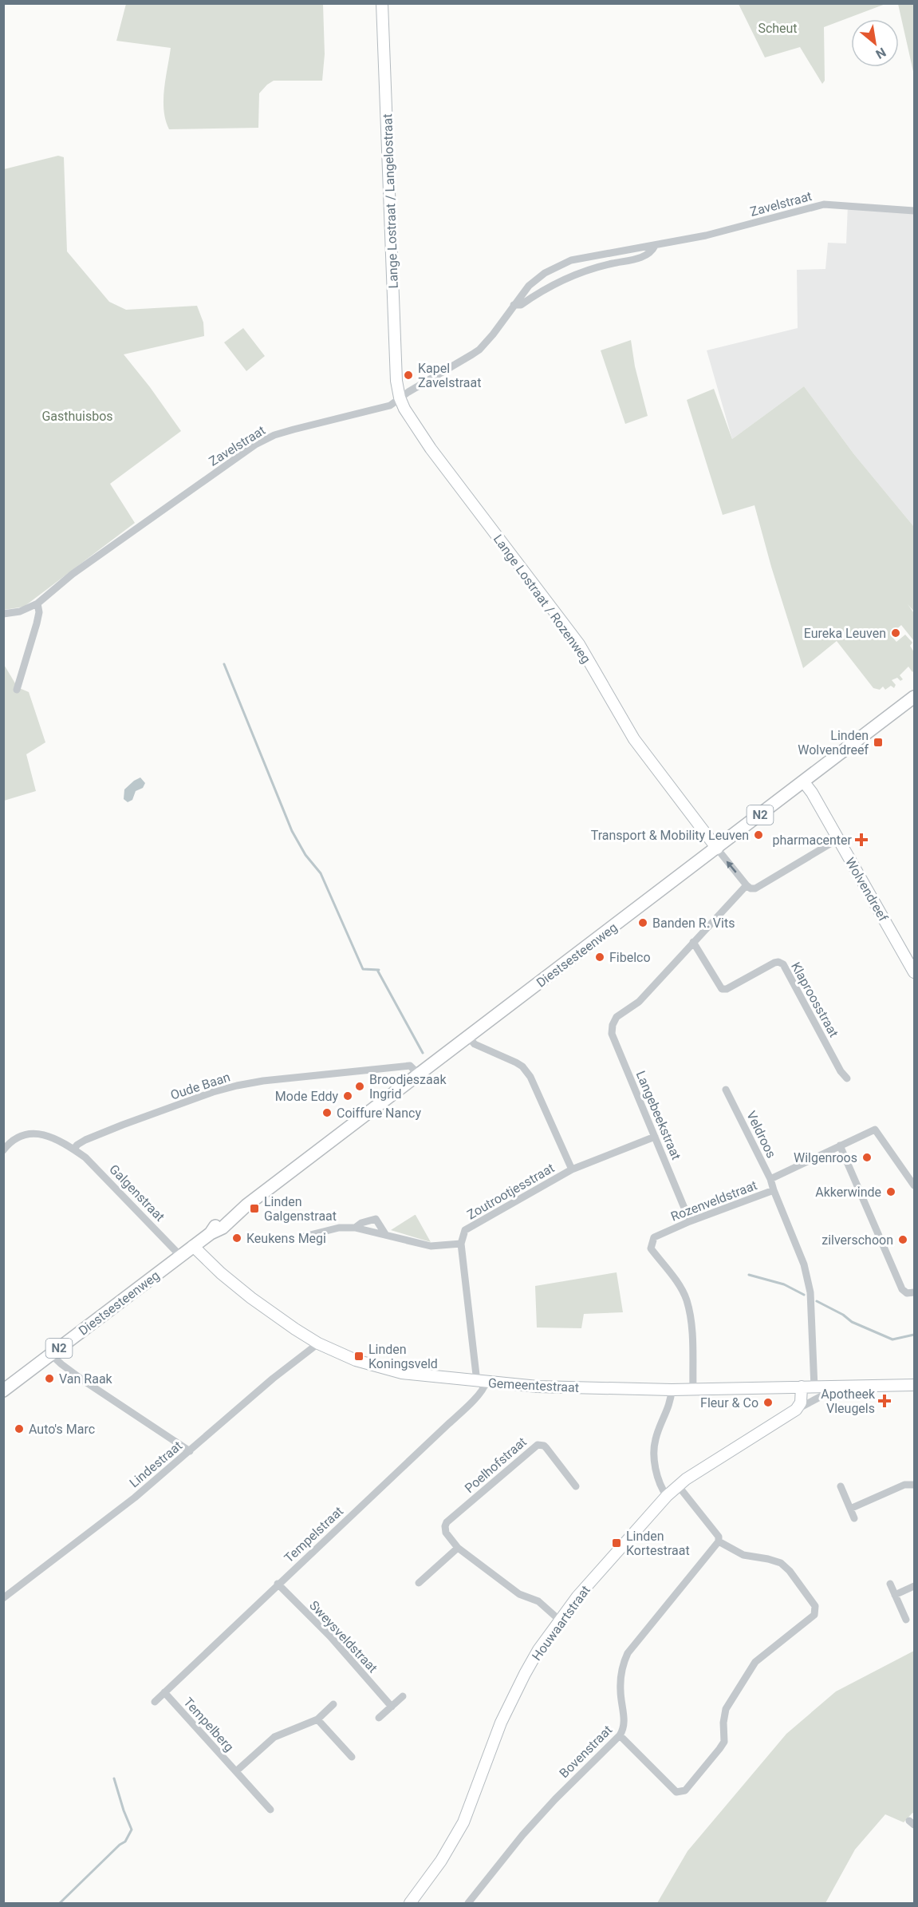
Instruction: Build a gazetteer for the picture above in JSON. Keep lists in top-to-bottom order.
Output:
{
  "streets": {
    "main road": ["N2", "Diestsesteenweg"],
    "street": [
      "Lange Lostraat / Langelostraat",
      "Zavelstraat",
      "Lange Lostraat / Rozenweg",
      "Wolvendreef",
      "Klaproosstraat",
      "Oude Baan",
      "Langebeekstraat",
      "Veldroos",
      "Zoutrootjesstraat",
      "Galgenstraat",
      "Rozenveldstraat",
      "Gemeentestraat",
      "Lindestraat",
      "Poelhofstraat",
      "Tempelstraat",
      "Houwaartstraat",
      "Sweysveldstraat",
      "Tempelberg",
      "Bovenstraat"
    ]
  },
  "crossings": [
    ["Lange Lostraat / Langelostraat", "Zavelstraat"],
    ["Lange Lostraat / Langelostraat", "Lange Lostraat / Rozenweg"],
    ["Zavelstraat", "Lange Lostraat / Rozenweg"],
    ["Lange Lostraat / Rozenweg", "Diestsesteenweg"],
    ["Wolvendreef", "Diestsesteenweg"],
    ["Diestsesteenweg", "Oude Baan"],
    ["Diestsesteenweg", "Zoutrootjesstraat"],
    ["Diestsesteenweg", "Galgenstraat"],
    ["Diestsesteenweg", "Gemeentestraat"],
    ["Klaproosstraat", "Langebeekstraat"],
    ["Oude Baan", "Galgenstraat"],
    ["Langebeekstraat", "Rozenveldstraat"],
    ["Veldroos", "Rozenveldstraat"],
    ["Rozenveldstraat", "Gemeentestraat"],
    ["Rozenveldstraat", "Houwaartstraat"],
    ["Gemeentestraat", "Lindestraat"],
    ["Gemeentestraat", "Tempelstraat"],
    ["Gemeentestraat", "Houwaartstraat"],
    ["Poelhofstraat", "Houwaartstraat"],
    ["Tempelstraat", "Sweysveldstraat"],
    ["Tempelstraat", "Tempelberg"]
  ],
  "parks": ["Scheut", "Gasthuisbos"],
  "places": {
    "other": [
      "Kapel Zavelstraat",
      "Eureka Leuven",
      "Transport & Mobility Leuven",
      "Banden R. Vits",
      "Fibelco",
      "Broodjeszaak Ingrid",
      "Mode Eddy",
      "Coiffure Nancy",
      "Wilgenroos",
      "Akkerwinde",
      "Keukens Megi",
      "zilverschoon",
      "Van Raak",
      "Fleur & Co",
      "Auto's Marc"
    ],
    "transit": [
      "Linden Wolvendreef",
      "Linden Galgenstraat",
      "Linden Koningsveld",
      "Linden Kortestraat"
    ],
    "health": ["pharmacenter", "Apotheek Vleugels"]
  },
  "north": "bottom right"
}
